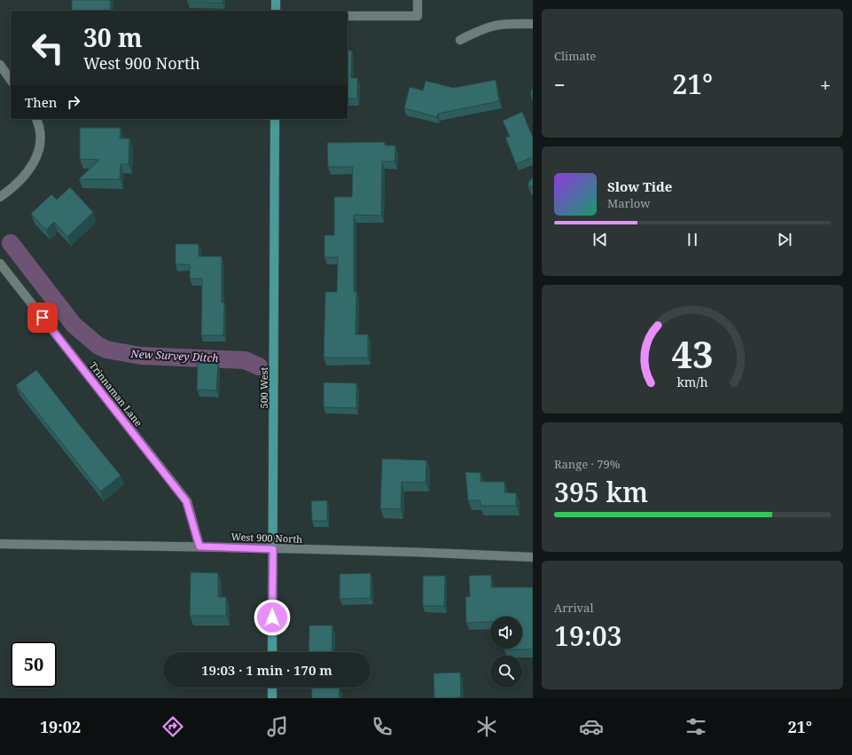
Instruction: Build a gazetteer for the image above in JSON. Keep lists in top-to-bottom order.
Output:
{
  "streets": {
    "main road": ["500 West"],
    "street": ["Trinnaman Lane", "West 900 North"]
  },
  "crossings": [
    ["500 West", "West 900 North"],
    ["Trinnaman Lane", "West 900 North"]
  ],
  "water": ["New Survey Ditch"],
  "page": {
    "tile": [
      "Climate",
      ["Range · 79%", "395 km"],
      ["Arrival", "19:03"]
    ],
    "turn": ["30 m", "West 900 North"],
    "heat": ["−", "21°", "+"],
    "then": "Then",
    "song": ["Slow Tide", "Marlow"],
    "limit": "50",
    "trip": "19:03 · 1 min · 170 m",
    "tabs": ["19:02", "21°"],
    "gauge": ["43", "km/h"]
  }
}
